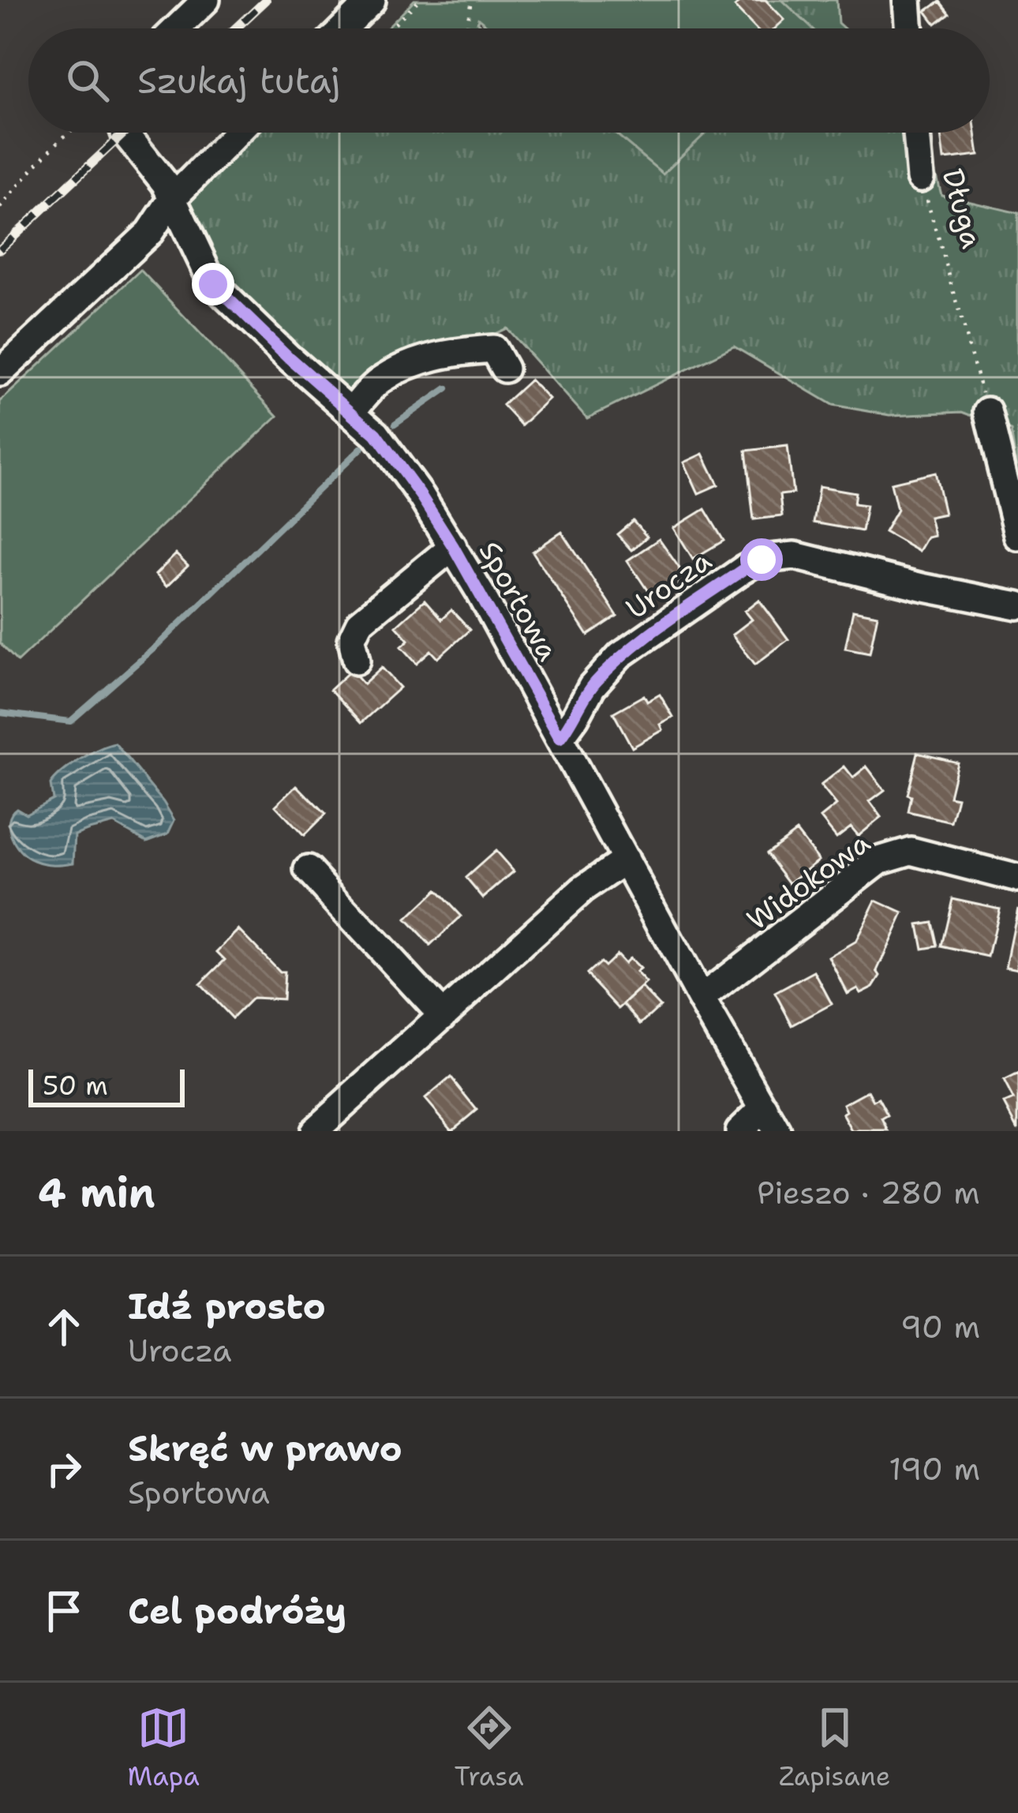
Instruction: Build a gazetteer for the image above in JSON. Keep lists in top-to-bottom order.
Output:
{
  "streets": {
    "street": [
      "Długa",
      "Urocza",
      "Sportowa",
      "Widokowa"
    ]
  },
  "crossings": [
    ["Urocza", "Sportowa"],
    ["Sportowa", "Widokowa"]
  ],
  "scale_bar": "50 m",
  "page": {
    "search": "Szukaj tutaj",
    "scale": "50 m",
    "heading": ["4 min", "Pieszo · 280 m"],
    "list": [
      ["Idź prosto", "Urocza", "90 m"],
      ["Skręć w prawo", "Sportowa", "190 m"],
      "Cel podróży"
    ],
    "nav": ["Mapa", "Trasa", "Zapisane"]
  }
}
